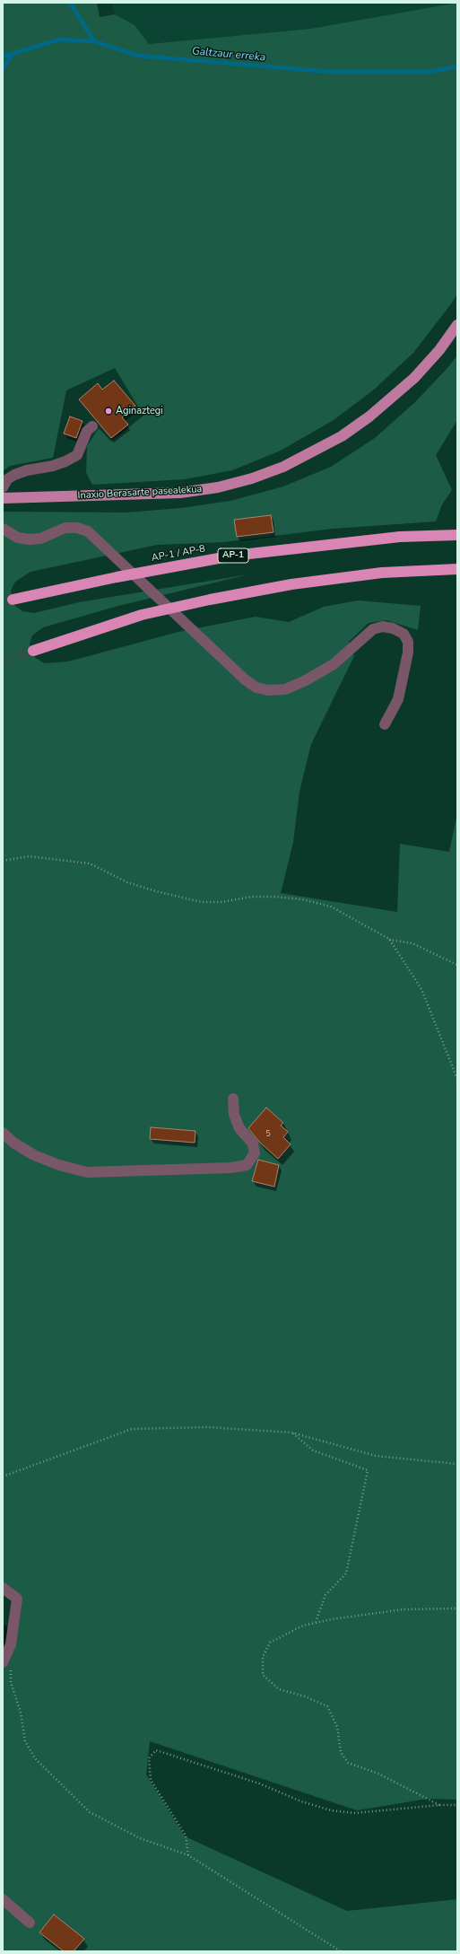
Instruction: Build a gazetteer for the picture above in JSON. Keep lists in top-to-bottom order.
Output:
{
  "streets": {
    "highway": ["AP-1 / AP-8", "AP-1"],
    "main road": ["Inaxio Berasarte pasealekua"]
  },
  "water": ["Galtzaur erreka"],
  "places": ["Aginaztegi"],
  "house_numbers": ["5"]
}
